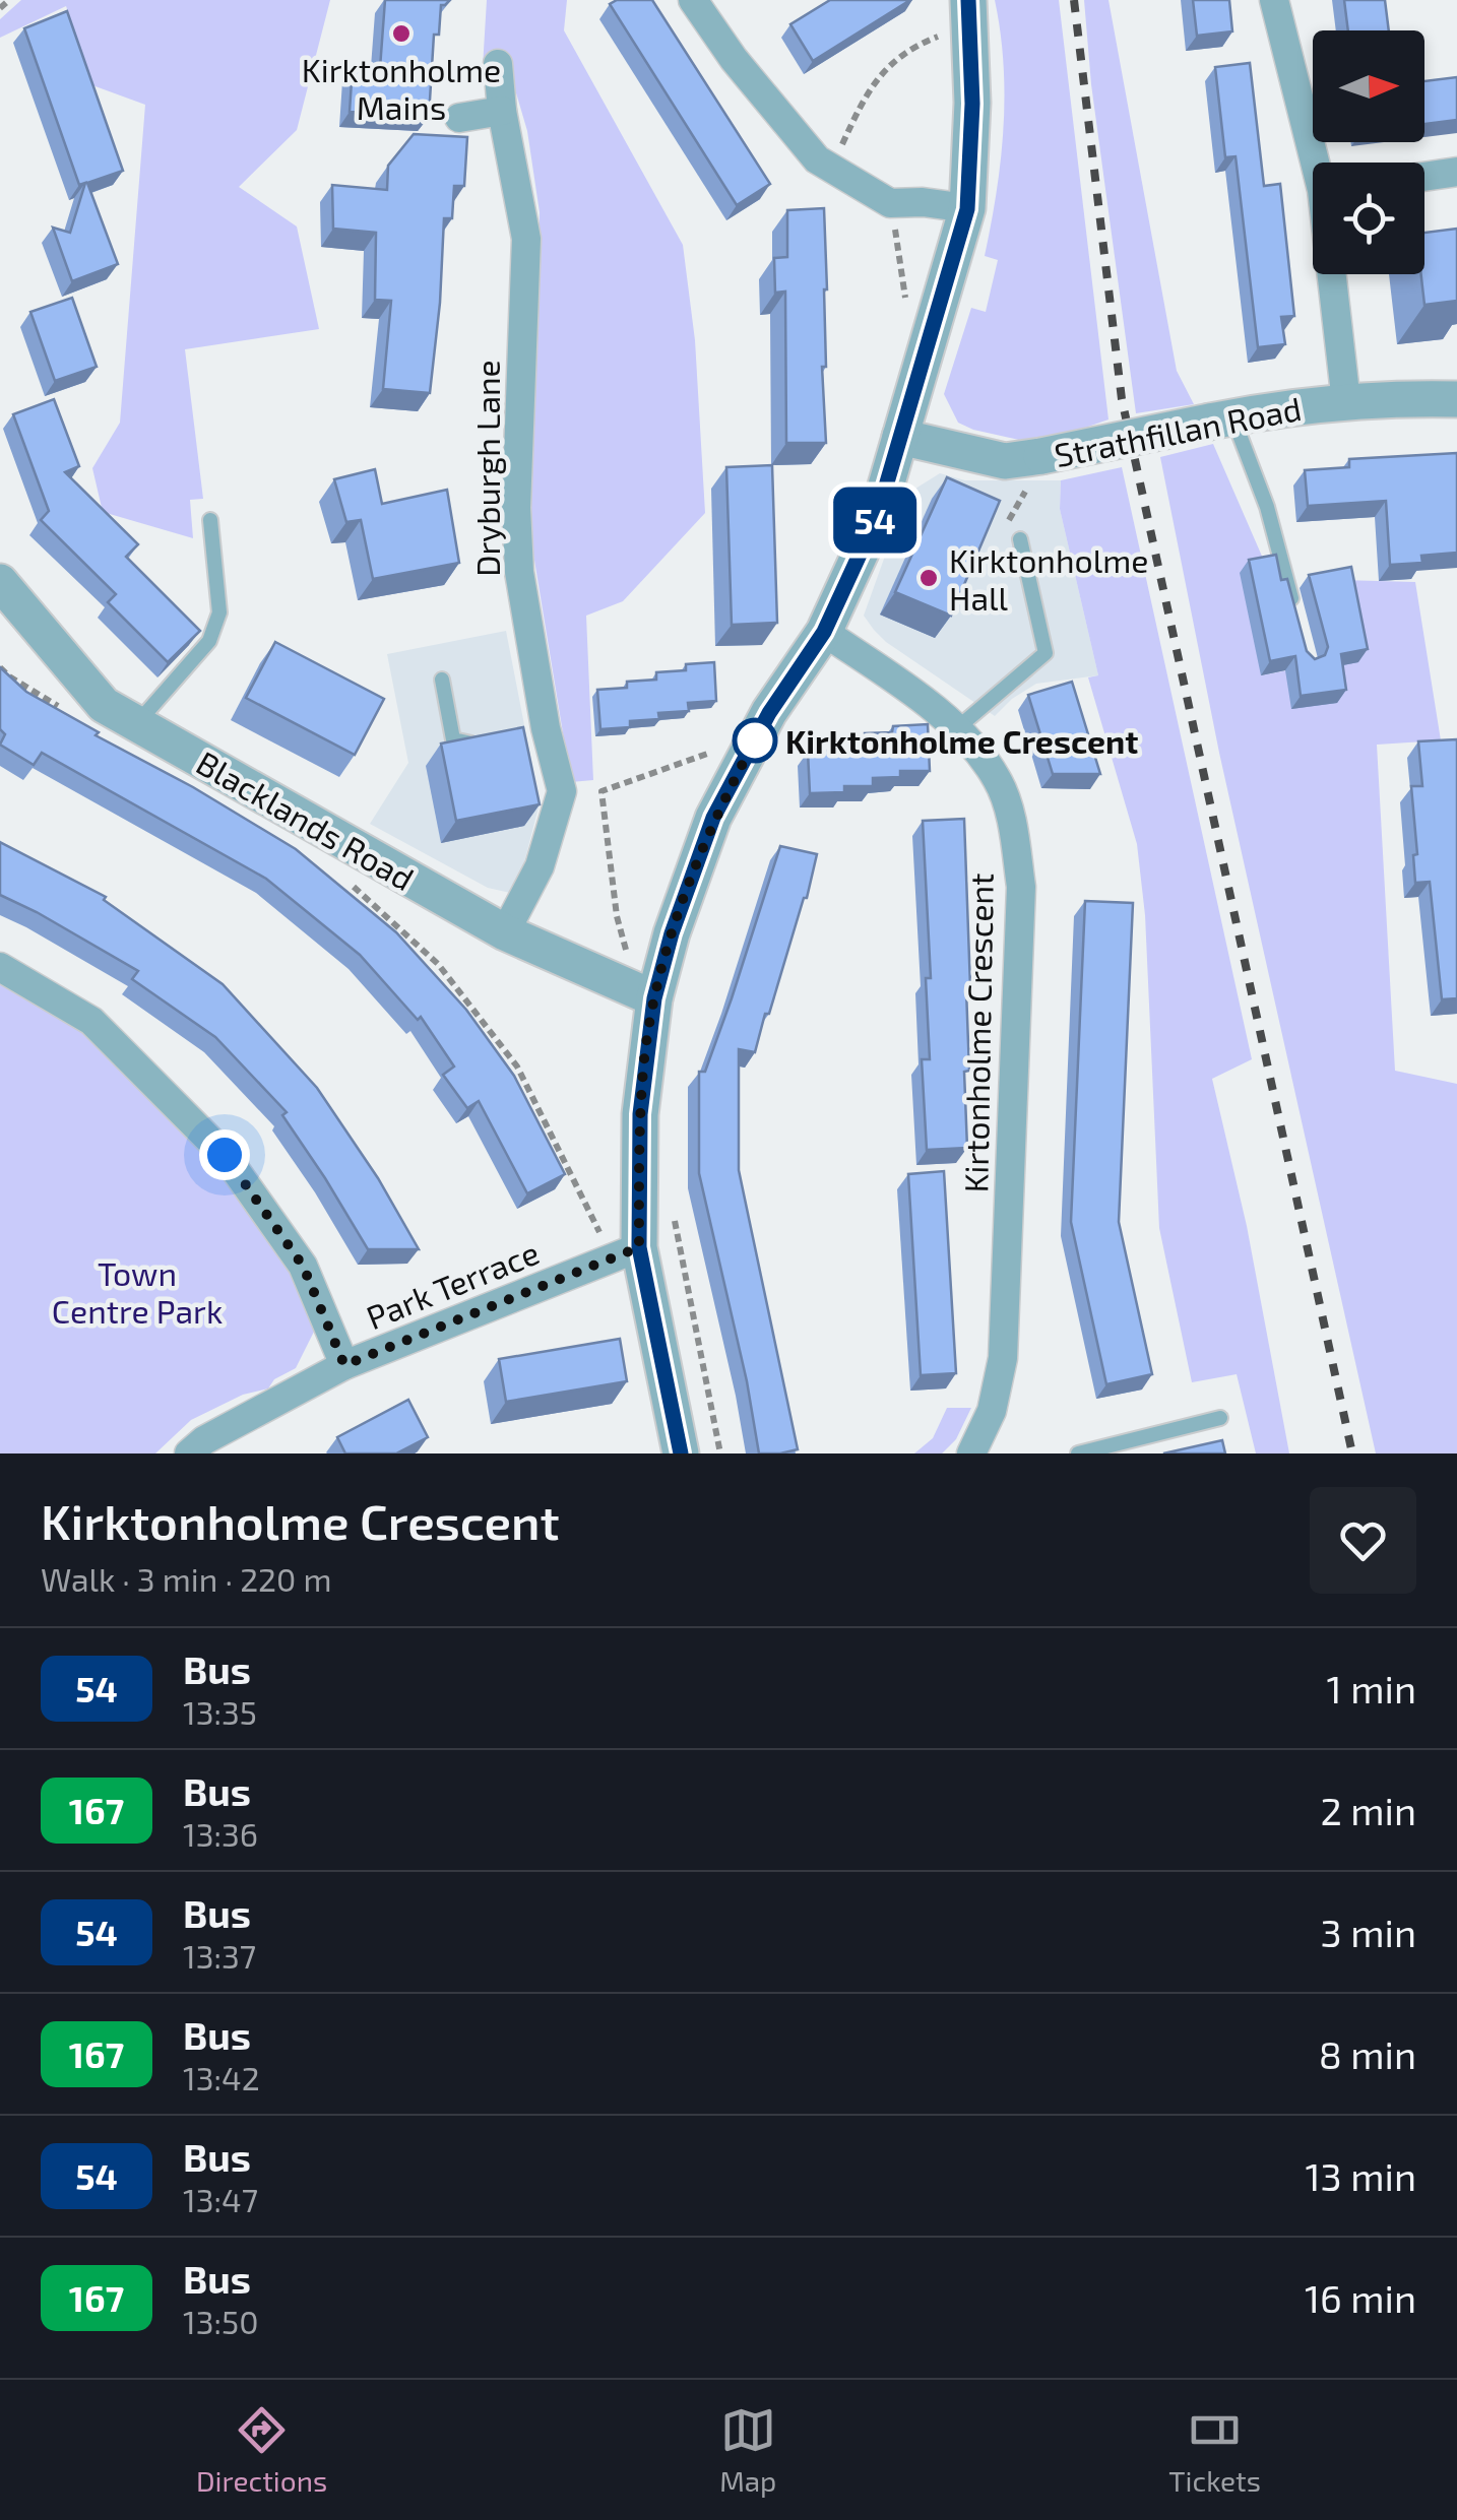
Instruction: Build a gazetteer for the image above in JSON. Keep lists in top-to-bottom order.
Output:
{
  "streets": {
    "street": [
      "Strathfillan Road",
      "Dryburgh Lane",
      "Blacklands Road",
      "Kirtonholme Crescent",
      "Park Terrace"
    ]
  },
  "crossings": [
    ["Dryburgh Lane", "Blacklands Road"]
  ],
  "parks": ["Town Centre Park"],
  "places": ["Kirktonholme Mains", "Kirktonholme Hall", "Kirktonholme Crescent"],
  "lines": ["bus line 54"],
  "north": "right",
  "page": {
    "on_map": "54",
    "heading": ["Kirktonholme Crescent", "Walk · 3 min · 220 m"],
    "list": [
      {
        "mark": "54",
        "name": "Bus",
        "note": "13:35",
        "value": "1 min"
      },
      {
        "mark": "167",
        "name": "Bus",
        "note": "13:36",
        "value": "2 min"
      },
      {
        "mark": "54",
        "name": "Bus",
        "note": "13:37",
        "value": "3 min"
      },
      {
        "mark": "167",
        "name": "Bus",
        "note": "13:42",
        "value": "8 min"
      },
      {
        "mark": "54",
        "name": "Bus",
        "note": "13:47",
        "value": "13 min"
      },
      {
        "mark": "167",
        "name": "Bus",
        "note": "13:50",
        "value": "16 min"
      }
    ],
    "tabs": ["Directions", "Map", "Tickets"]
  }
}
